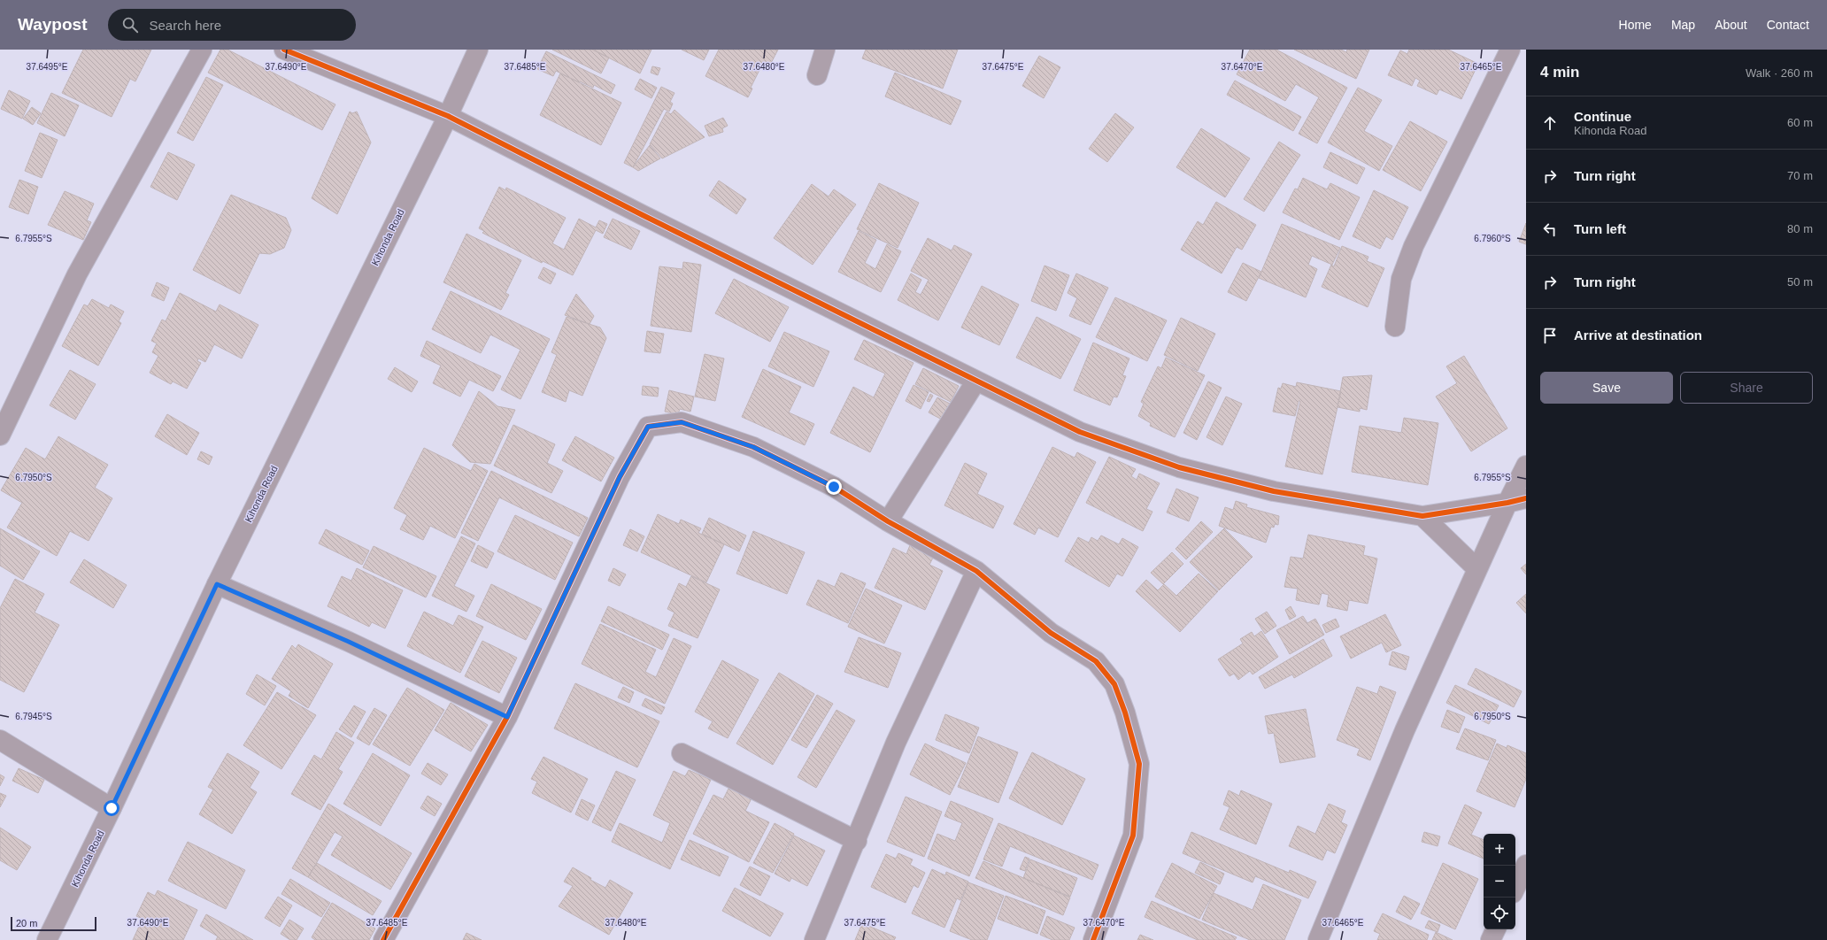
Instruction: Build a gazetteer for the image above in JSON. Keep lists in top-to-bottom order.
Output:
{
  "streets": {
    "street": ["Kihonda Road"]
  },
  "scale_bar": "20 m",
  "page": {
    "header": "Waypost",
    "search": "Search here",
    "nav": [
      "Home",
      "Map",
      "About",
      "Contact"
    ],
    "heading": ["4 min", "Walk · 260 m"],
    "list": [
      ["Continue", "Kihonda Road", "60 m"],
      ["Turn right", "70 m"],
      ["Turn left", "80 m"],
      ["Turn right", "50 m"],
      "Arrive at destination"
    ],
    "buttons": ["Save", "Share"],
    "map_buttons": ["+", "−"],
    "scale": "20 m"
  },
  "coordinates": [
    "37.6495°E",
    "37.6490°E",
    "37.6485°E",
    "37.6480°E",
    "37.6475°E",
    "37.6470°E",
    "37.6465°E",
    "6.7960°S",
    "6.7955°S",
    "6.7950°S",
    "6.7945°S"
  ]
}
